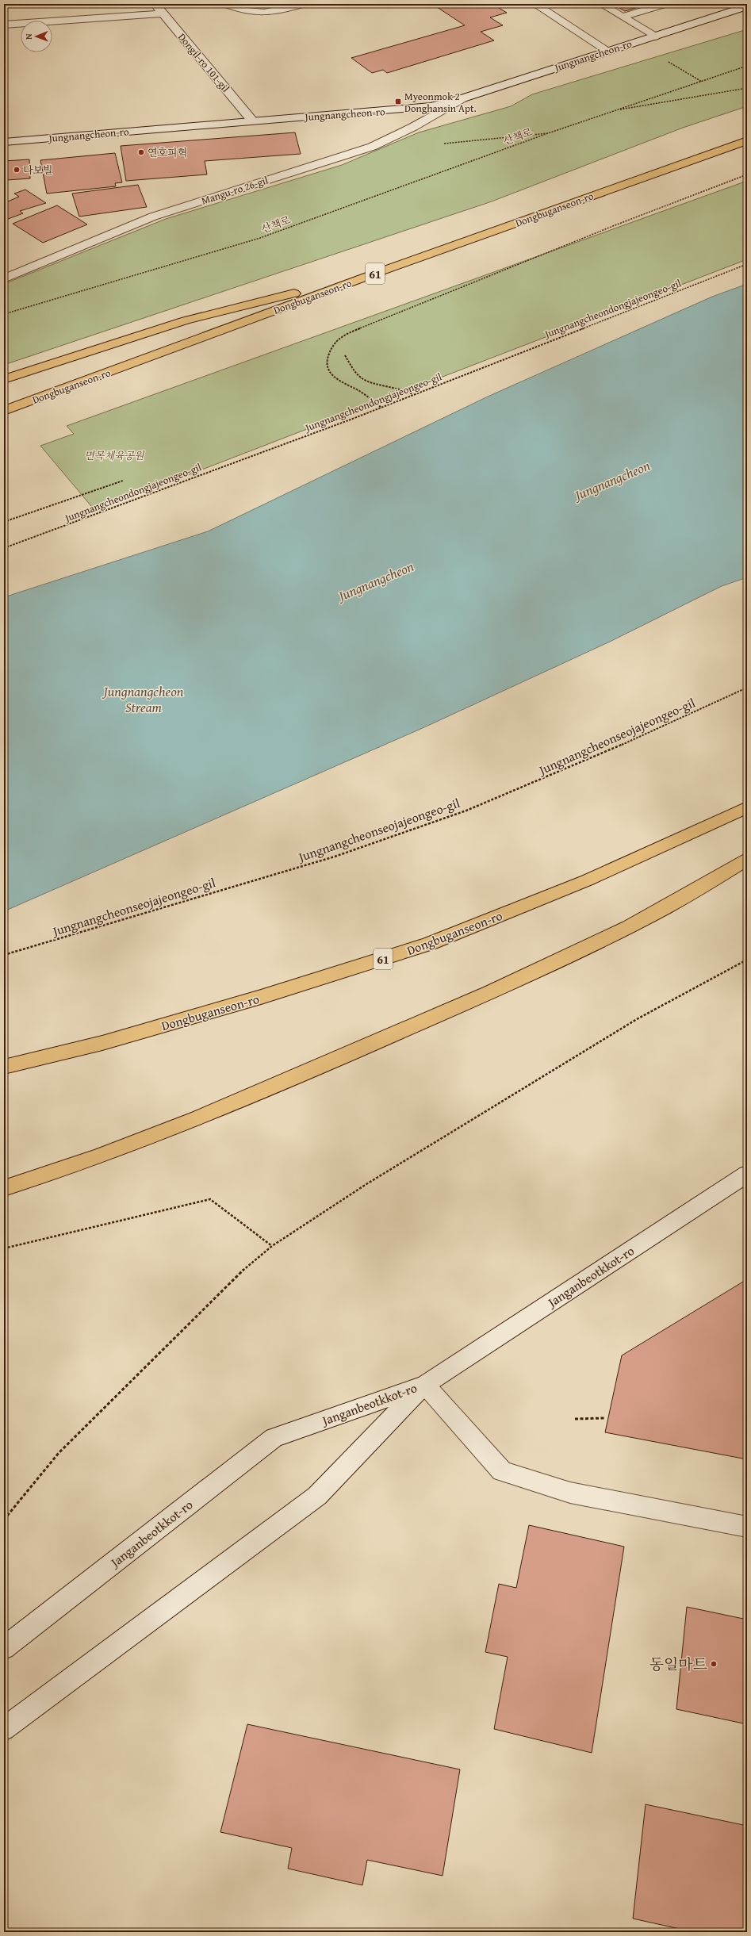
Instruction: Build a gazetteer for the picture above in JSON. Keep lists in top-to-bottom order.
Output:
{
  "streets": {
    "highway": ["Dongbuganseon-ro", "61"],
    "street": [
      "Jungnangcheon-ro",
      "Dongil-ro 101-gil",
      "Mangu-ro 26-gil",
      "Janganbeotkkot-ro"
    ],
    "path": ["산책로", "Jungnangcheondongjajeongeo-gil", "Jungnangcheonseojajeongeo-gil"]
  },
  "crossings": [
    ["Jungnangcheon-ro", "Dongil-ro 101-gil"],
    ["Jungnangcheon-ro", "Mangu-ro 26-gil"]
  ],
  "water": ["Jungnangcheon", "Jungnangcheon Stream"],
  "parks": ["면목체육공원"],
  "places": {
    "transit": ["Myeonmok 2 Donghansin Apt."],
    "other": ["연호피혁", "다보빌", "동일마트"]
  },
  "north": "left"
}
